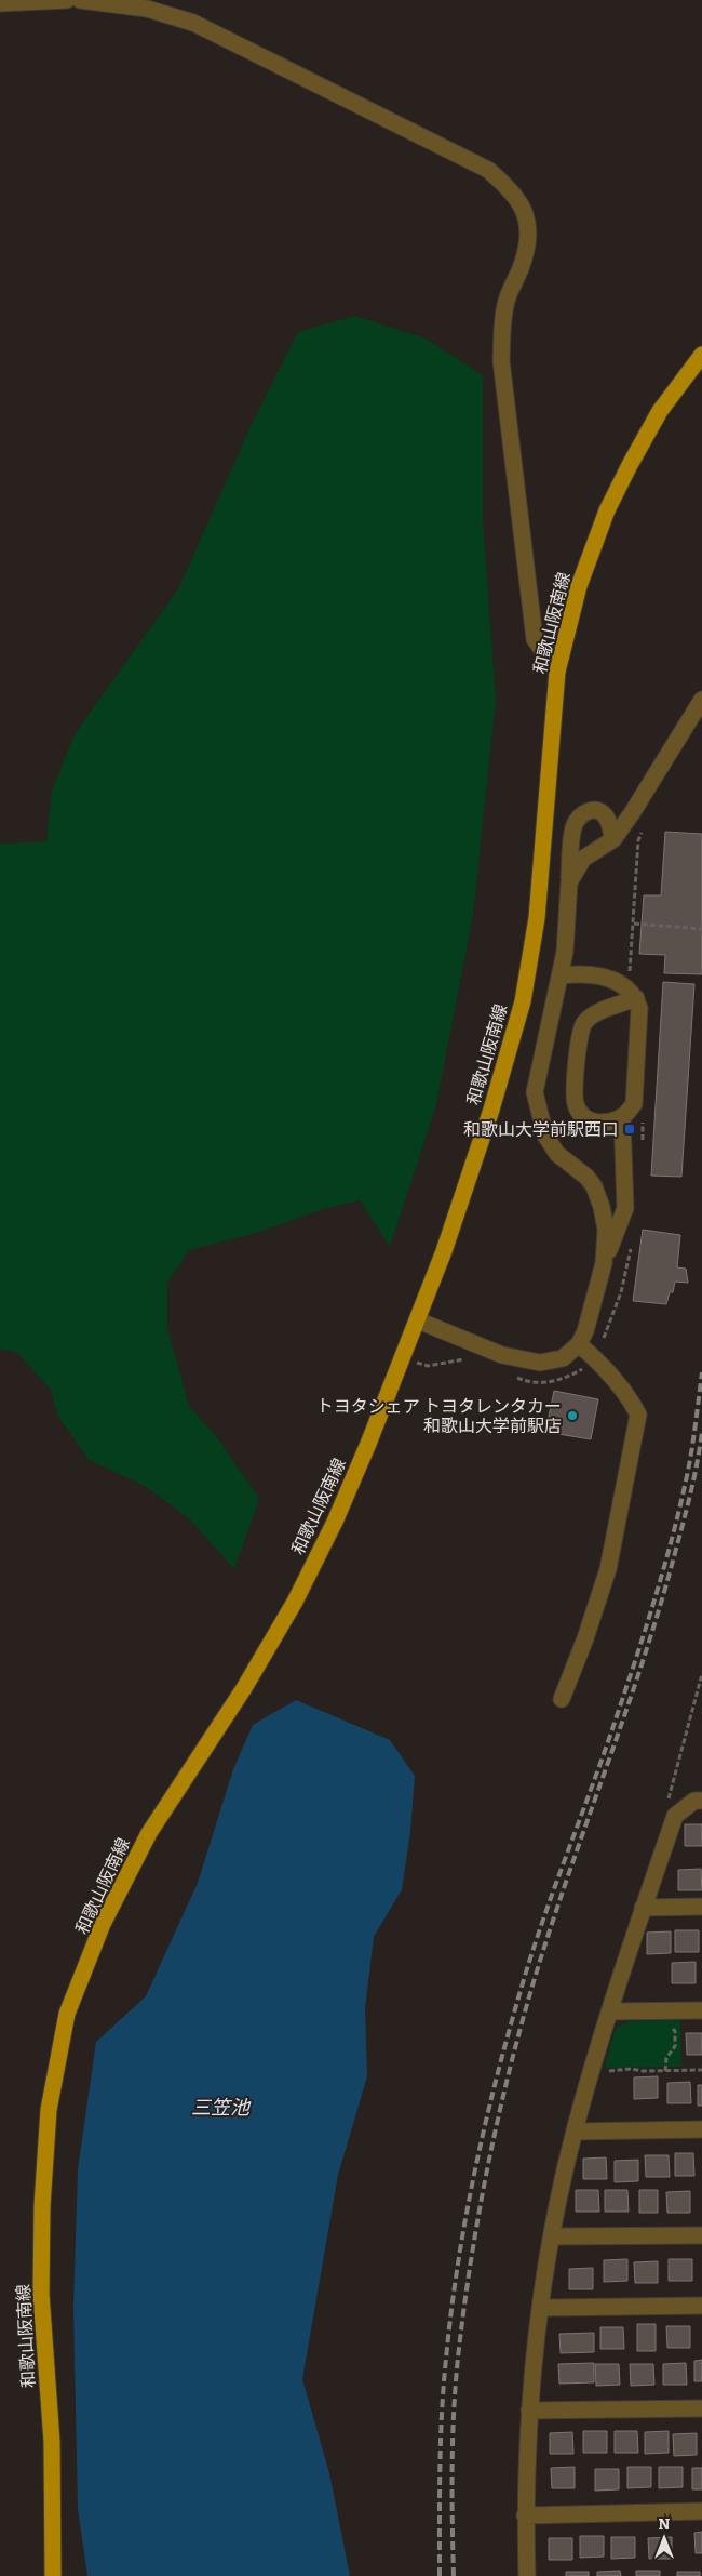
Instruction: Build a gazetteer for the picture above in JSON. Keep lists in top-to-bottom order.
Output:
{
  "streets": {
    "main road": ["和歌山阪南線"]
  },
  "water": ["三笠池"],
  "places": {
    "transit": ["和歌山大学前駅西口"],
    "other": ["トヨタシェア トヨタレンタカー 和歌山大学前駅店"]
  },
  "north": "top"
}
